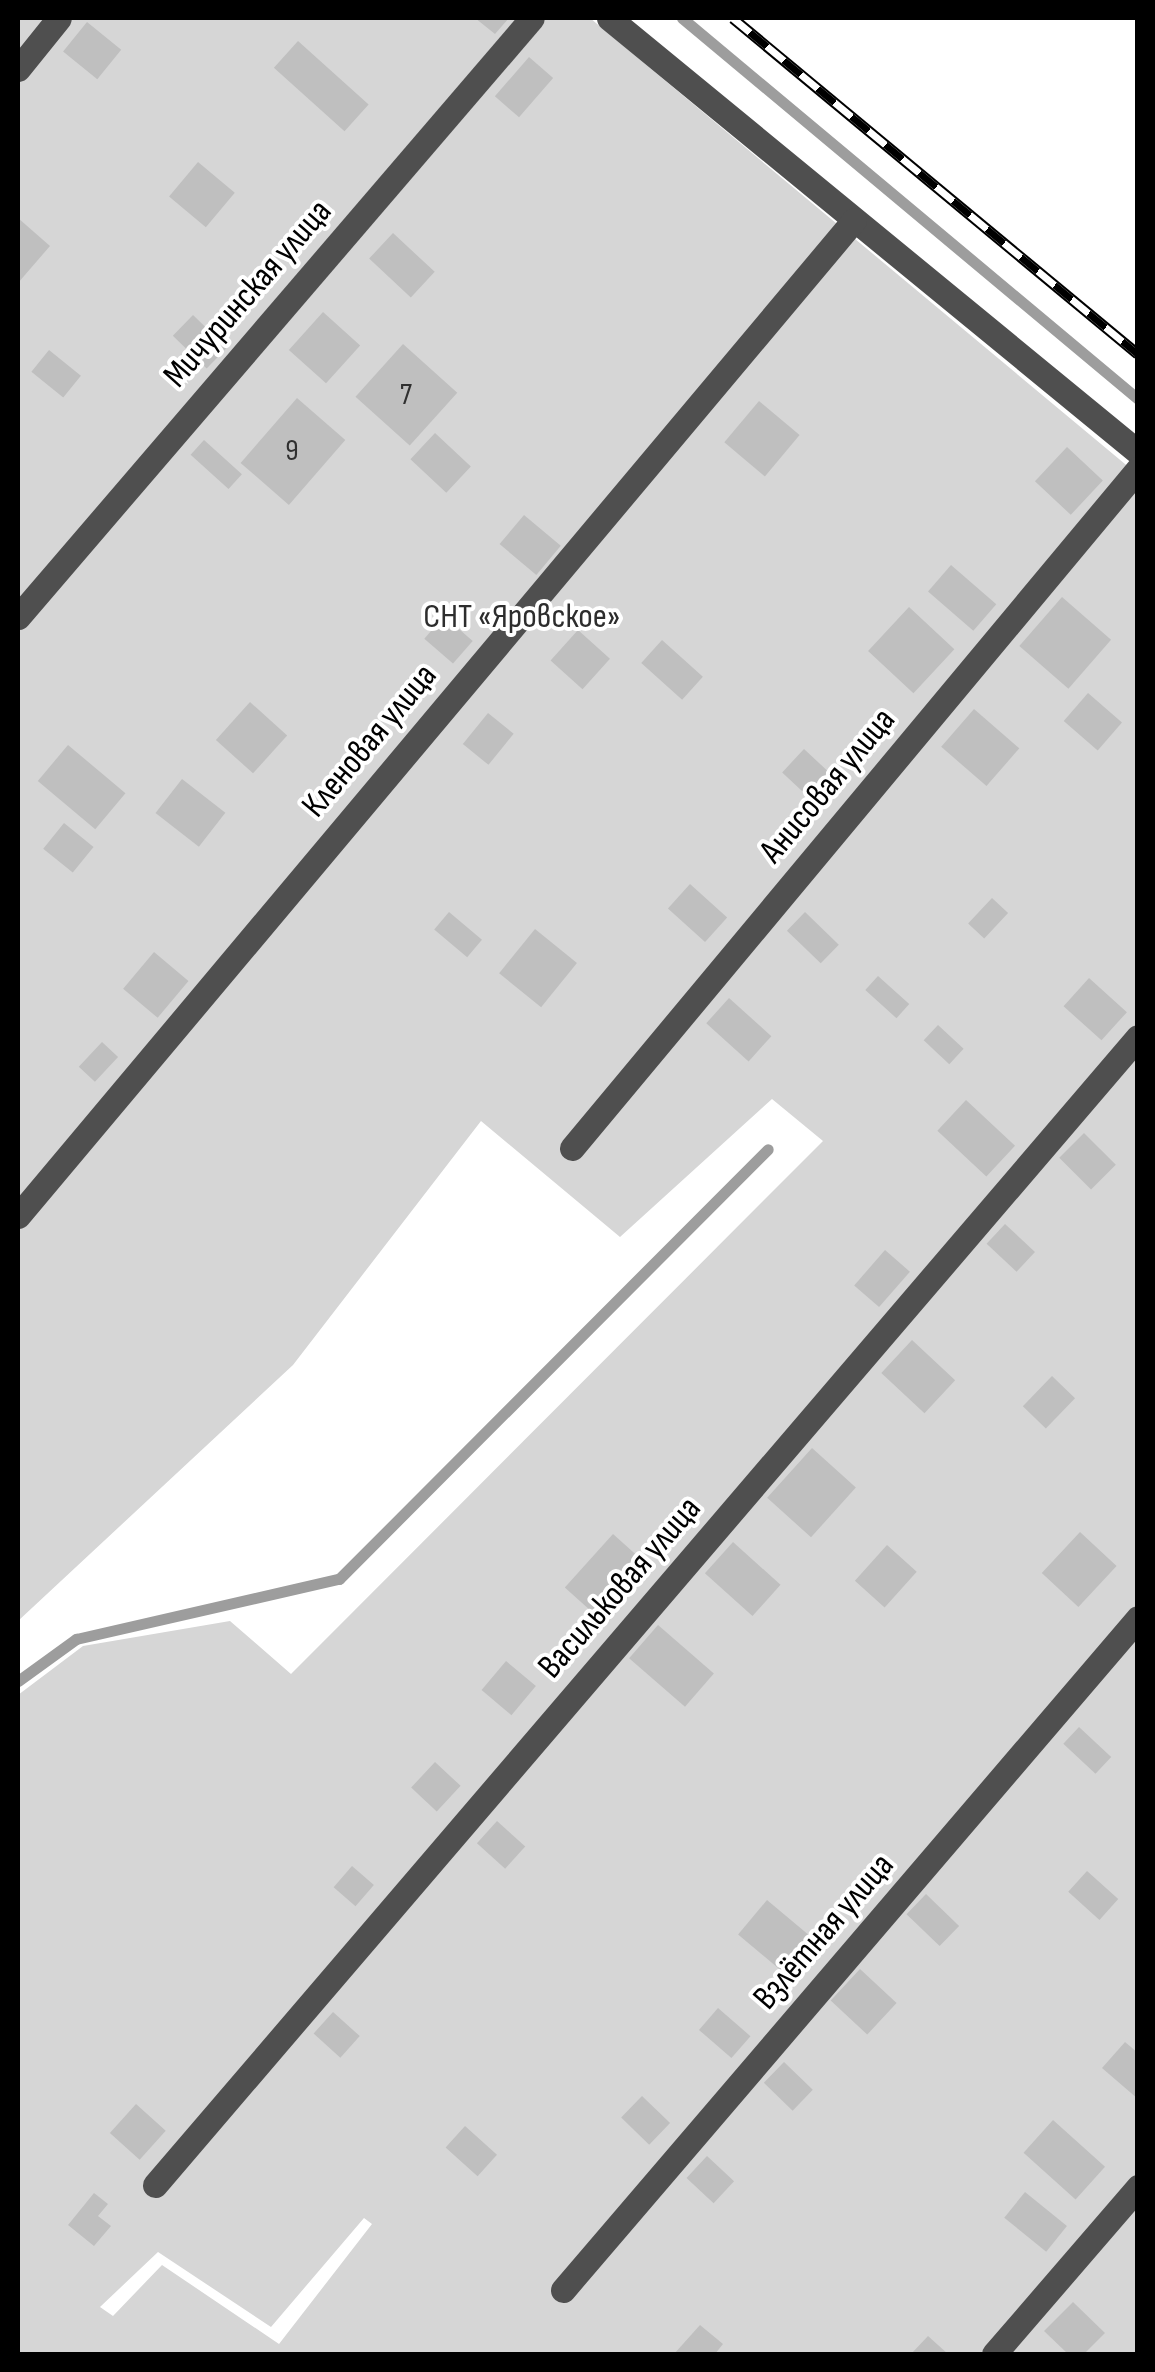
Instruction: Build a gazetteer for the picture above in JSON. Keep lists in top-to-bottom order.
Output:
{
  "streets": {
    "street": [
      "Мичуринская улица",
      "Кленовая улица",
      "Анисовая улица",
      "Васильковая улица",
      "Взлётная улица"
    ]
  },
  "parks": ["СНТ «Яровское»"],
  "house_numbers": ["7", "9"]
}
